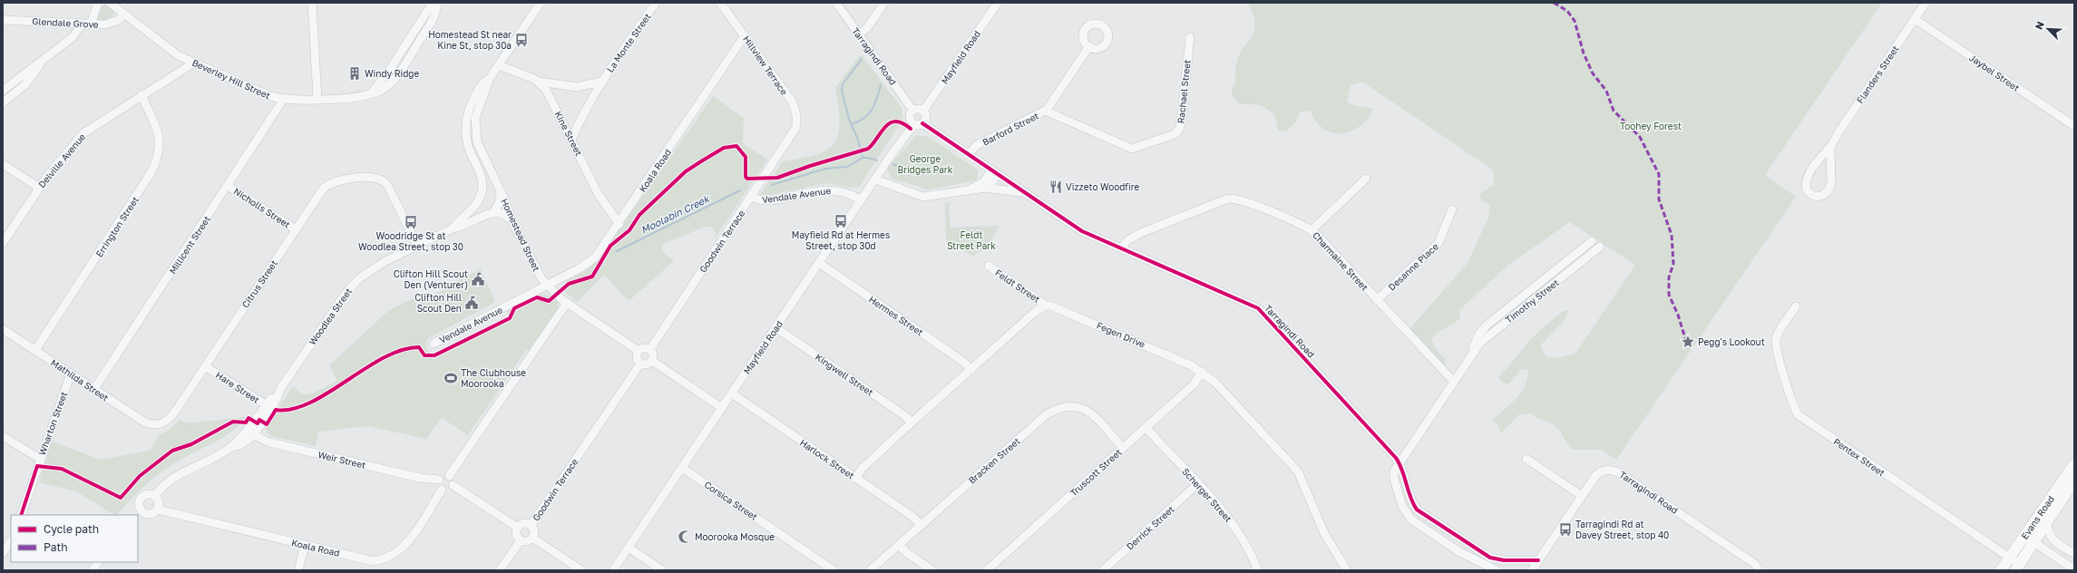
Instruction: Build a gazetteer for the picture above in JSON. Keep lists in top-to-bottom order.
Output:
{
  "streets": {
    "main road": ["Evans Road"],
    "street": [
      "Glendale Grove",
      "La Monte Street",
      "Tarragindi Road",
      "Mayfield Road",
      "Hillview Terrace",
      "Jaybel Street",
      "Flanders Street",
      "Beverley Hill Street",
      "Rachael Street",
      "Barford Street",
      "Kine Street",
      "Delville Avenue",
      "Koala Road",
      "Vendale Avenue",
      "Nicholls Street",
      "Errington Street",
      "Homestead Street",
      "Goodwin Terrace",
      "Millicent Street",
      "Charmaine Street",
      "Desanne Place",
      "Citrus Street",
      "Feldt Street",
      "Timothy Street",
      "Hermes Street",
      "Woodlea Street",
      "Fegen Drive",
      "Kingwell Street",
      "Mathilda Street",
      "Hare Street",
      "Wharton Street",
      "Pentex Street",
      "Harlock Street",
      "Weir Street",
      "Bracken Street",
      "Truscott Street",
      "Scherger Street",
      "Corsica Street",
      "Derrick Street"
    ]
  },
  "crossings": [
    ["Glendale Grove", "Beverley Hill Street"],
    ["La Monte Street", "Kine Street"],
    ["Tarragindi Road", "Mayfield Road"],
    ["Tarragindi Road", "Barford Street"],
    ["Tarragindi Road", "Charmaine Street"],
    ["Tarragindi Road", "Timothy Street"],
    ["Mayfield Road", "Vendale Avenue"],
    ["Mayfield Road", "Hermes Street"],
    ["Mayfield Road", "Kingwell Street"],
    ["Mayfield Road", "Harlock Street"],
    ["Mayfield Road", "Corsica Street"],
    ["Hillview Terrace", "Koala Road"],
    ["Hillview Terrace", "Goodwin Terrace"],
    ["Jaybel Street", "Flanders Street"],
    ["Beverley Hill Street", "Delville Avenue"],
    ["Beverley Hill Street", "Millicent Street"],
    ["Rachael Street", "Barford Street"],
    ["Kine Street", "Koala Road"],
    ["Delville Avenue", "Errington Street"],
    ["Koala Road", "Vendale Avenue"],
    ["Koala Road", "Homestead Street"],
    ["Koala Road", "Weir Street"],
    ["Vendale Avenue", "Homestead Street"],
    ["Vendale Avenue", "Goodwin Terrace"],
    ["Nicholls Street", "Millicent Street"],
    ["Nicholls Street", "Citrus Street"],
    ["Errington Street", "Mathilda Street"],
    ["Homestead Street", "Goodwin Terrace"],
    ["Homestead Street", "Woodlea Street"],
    ["Millicent Street", "Mathilda Street"],
    ["Charmaine Street", "Desanne Place"],
    ["Charmaine Street", "Timothy Street"],
    ["Citrus Street", "Woodlea Street"],
    ["Citrus Street", "Mathilda Street"],
    ["Citrus Street", "Hare Street"],
    ["Feldt Street", "Fegen Drive"],
    ["Woodlea Street", "Hare Street"],
    ["Woodlea Street", "Weir Street"],
    ["Fegen Drive", "Truscott Street"],
    ["Mathilda Street", "Wharton Street"],
    ["Pentex Street", "Evans Road"],
    ["Harlock Street", "Bracken Street"],
    ["Bracken Street", "Truscott Street"],
    ["Truscott Street", "Scherger Street"],
    ["Scherger Street", "Derrick Street"]
  ],
  "water": ["Moolabin Creek"],
  "parks": ["Toohey Forest", "George Bridges Park", "Feldt Street Park"],
  "places": {
    "bus stop": [
      "Homestead St near Kine St, stop 30a",
      "Mayfield Rd at Hermes Street, stop 30d",
      "Woodridge St at Woodlea Street, stop 30",
      "Tarragindi Rd at Davey Street, stop 40"
    ],
    "building": ["Windy Ridge"],
    "restaurant": ["Vizzeto Woodfire"],
    "public building": ["Clifton Hill Scout Den (Venturer)", "Clifton Hill Scout Den"],
    "place": ["Pegg's Lookout"],
    "sports": ["The Clubhouse Moorooka"],
    "mosque": ["Moorooka Mosque"]
  },
  "legend": ["Cycle path", "Path"],
  "north": "top left"
}
